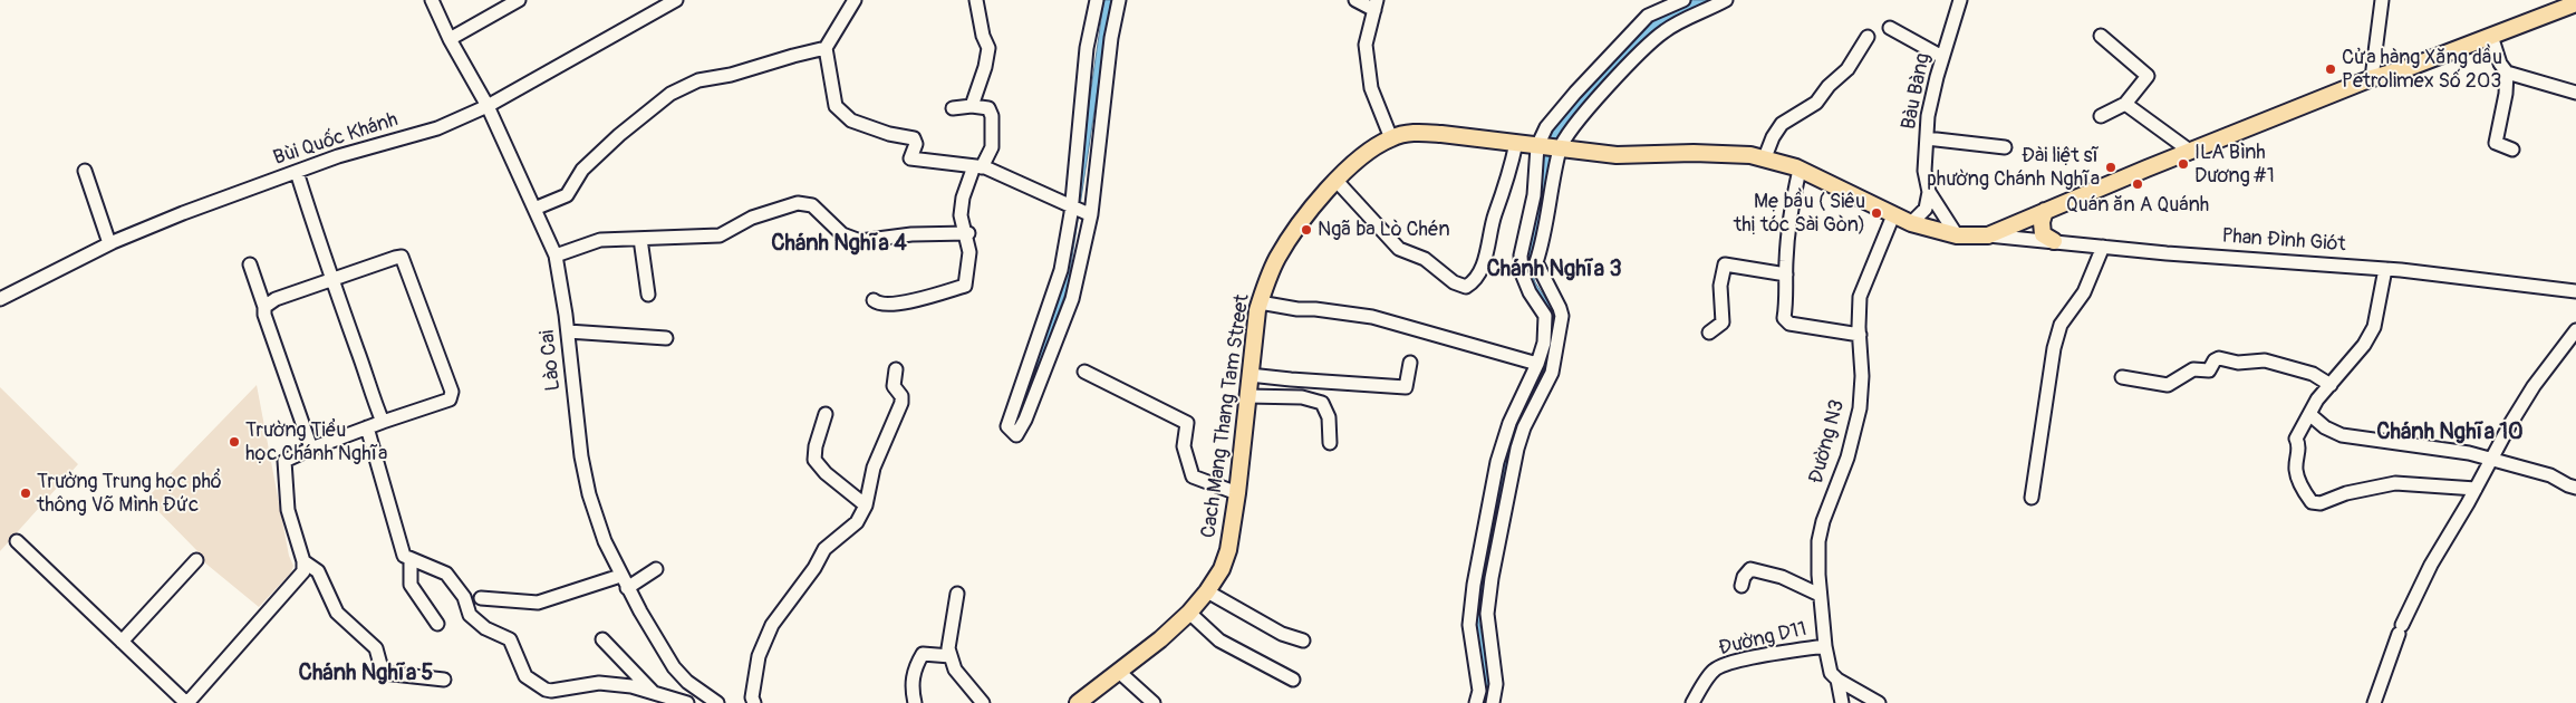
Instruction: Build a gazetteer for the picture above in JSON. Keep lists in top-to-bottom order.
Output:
{
  "streets": {
    "main road": ["Cach Mang Thang Tam Street"],
    "street": [
      "Bàu Bàng",
      "Bùi Quốc Khánh",
      "Phan Đình Giót",
      "Lào Cai",
      "Đường N3",
      "Đường D11"
    ]
  },
  "crossings": [
    ["Bùi Quốc Khánh", "Lào Cai"],
    ["Đường N3", "Đường D11"]
  ],
  "districts": [
    "Chánh Nghĩa 4",
    "Chánh Nghĩa 3",
    "Chánh Nghĩa 10",
    "Chánh Nghĩa 5"
  ],
  "places": [
    "Cửa hàng Xăng dầu Petrolimex Số 203",
    "ILA Bình Dương #1",
    "Đài liệt sĩ phường Chánh Nghĩa",
    "Quán ăn A Quánh",
    "Mẹ bầu ( Siêu thị tóc Sài Gòn)",
    "Ngã ba Lò Chén",
    "Trường Tiểu học Chánh Nghĩa",
    "Trường Trung học phổ thông Võ Mình Đức"
  ]
}
